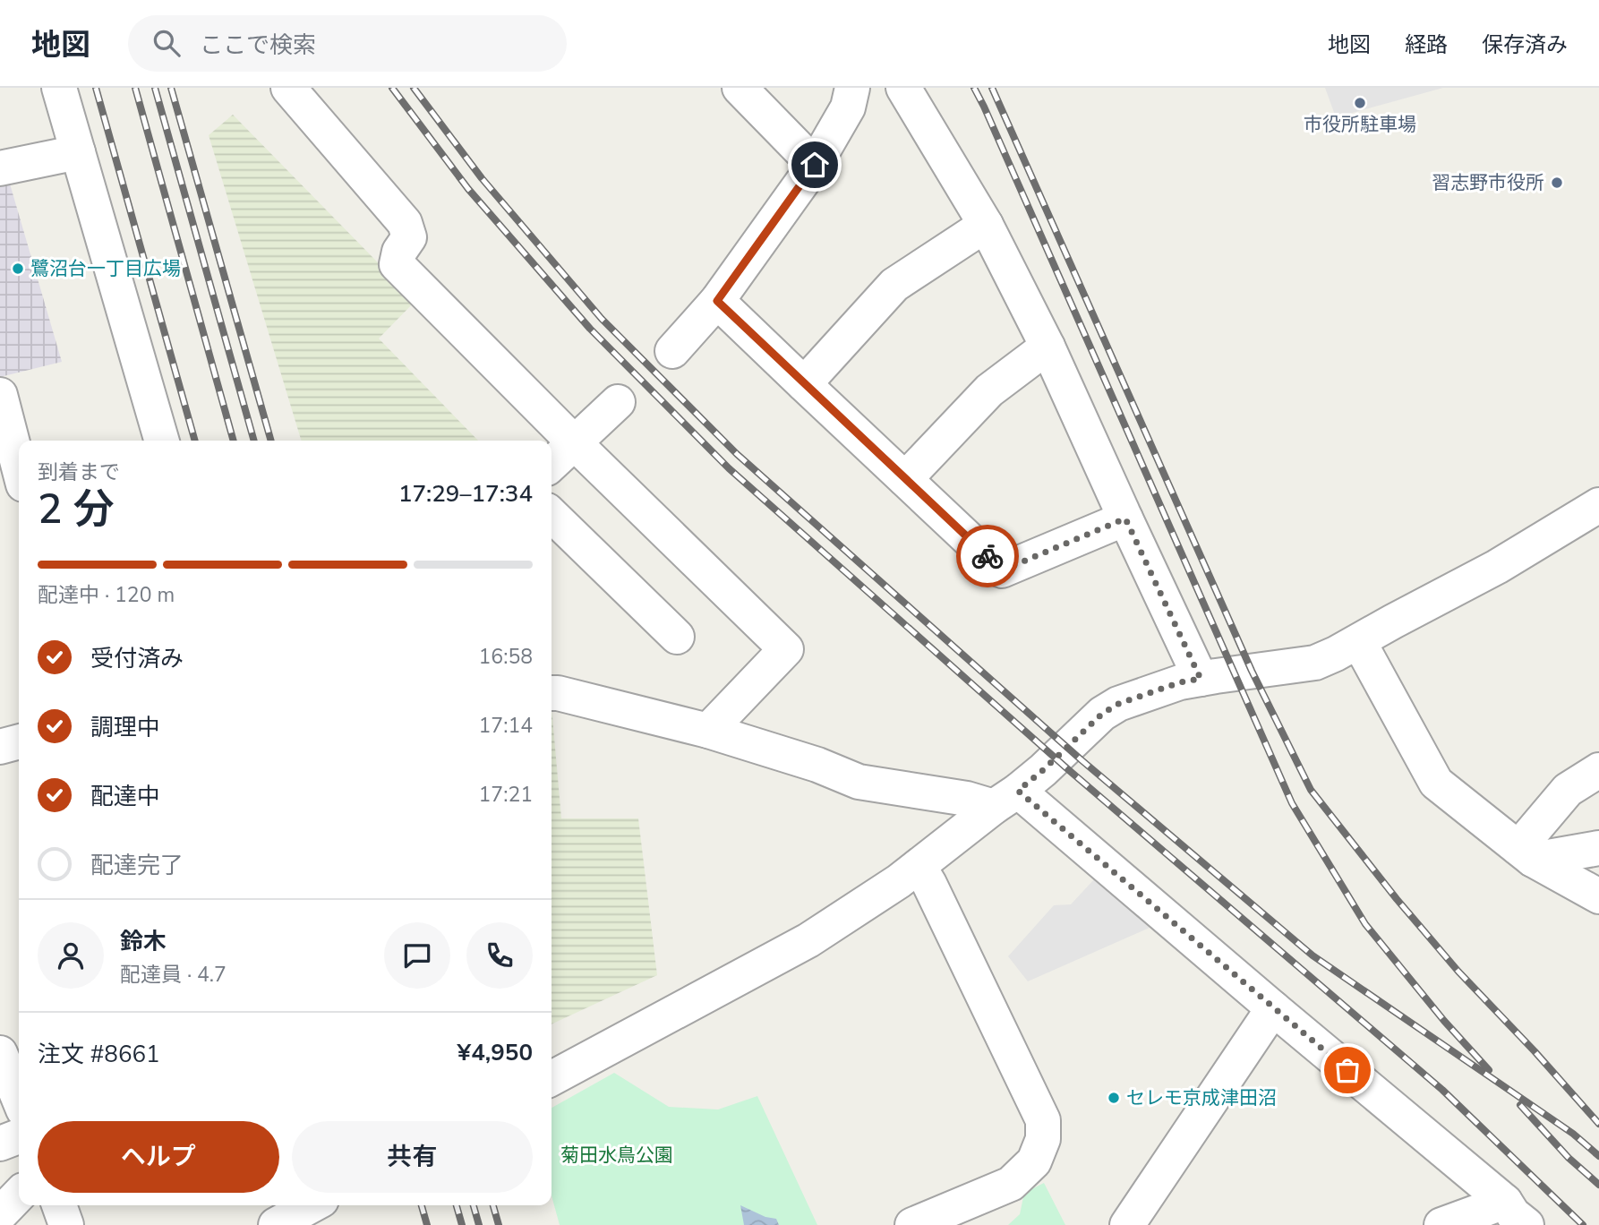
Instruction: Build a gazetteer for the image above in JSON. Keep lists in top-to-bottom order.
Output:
{
  "parks": ["菊田水鳥公園"],
  "places": [
    "市役所駐車場",
    "習志野市役所",
    "鷺沼台一丁目広場",
    "セレモ京成津田沼"
  ],
  "page": {
    "header": "地図",
    "search": "ここで検索",
    "nav": ["地図", "経路", "保存済み"],
    "heading": ["2 分", "到着まで", "17:29–17:34"],
    "panel": [
      "鈴木",
      "配達員 · 4.7",
      "注文 #8661",
      "¥4,950"
    ],
    "bar": "配達中 · 120 m",
    "list": [
      ["受付済み", "16:58"],
      ["調理中", "17:14"],
      ["配達中", "17:21"],
      "配達完了"
    ],
    "buttons": ["ヘルプ", "共有"]
  }
}
